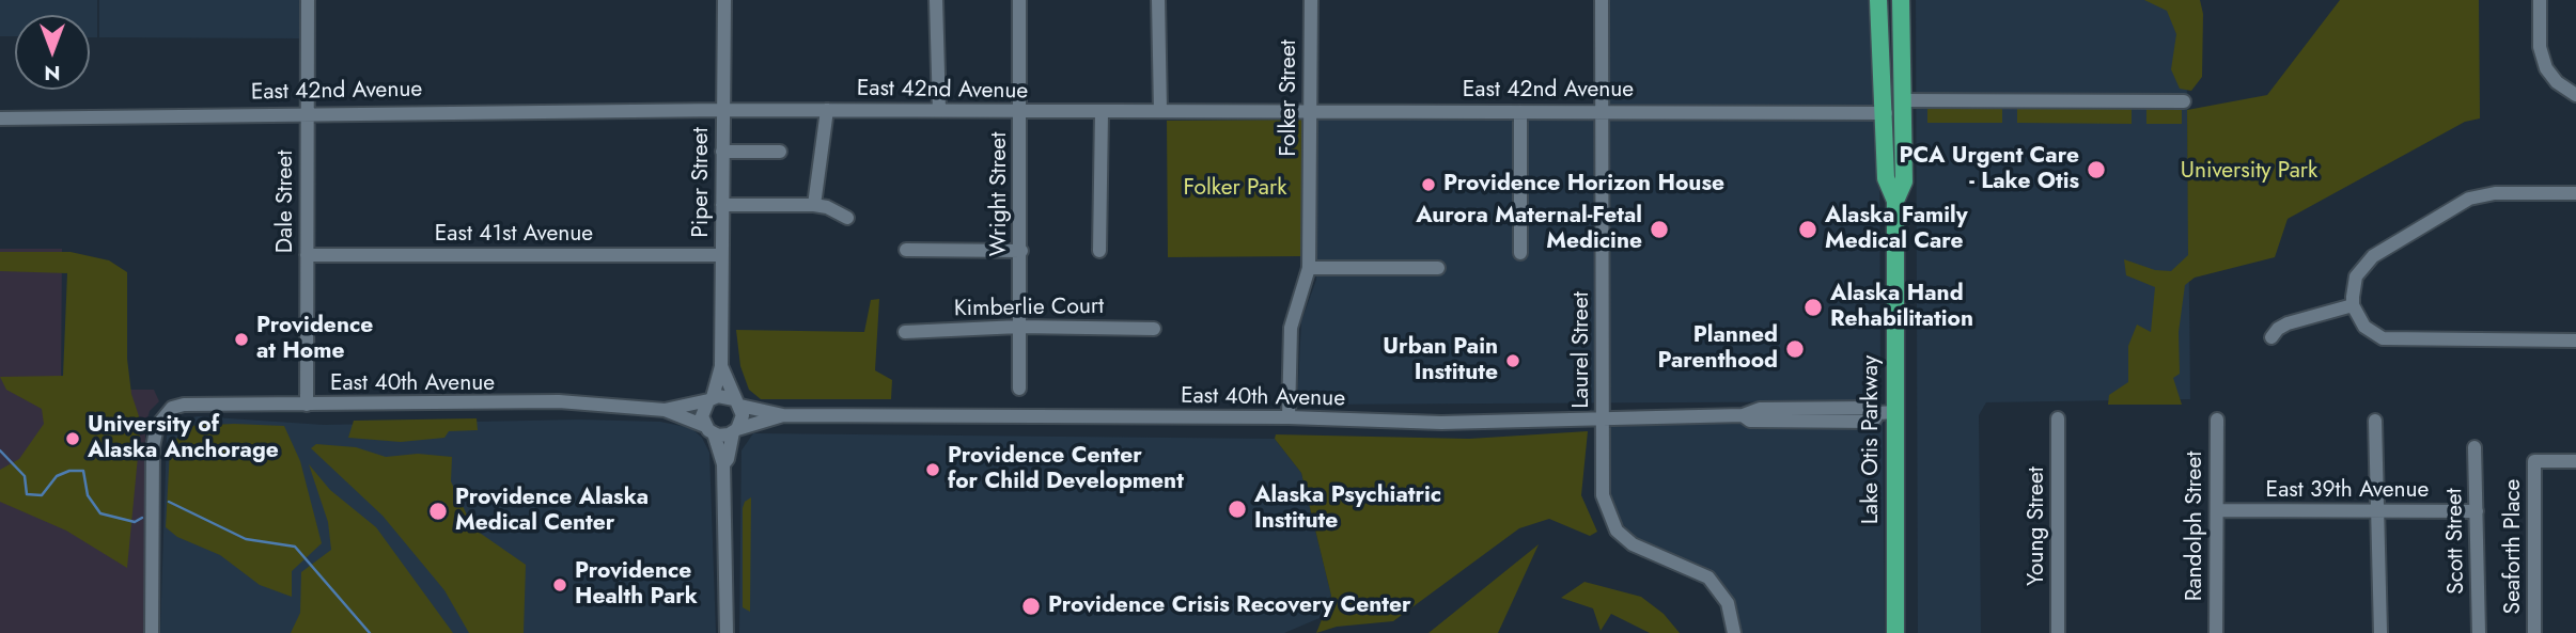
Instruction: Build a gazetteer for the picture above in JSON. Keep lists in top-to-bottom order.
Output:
{
  "streets": {
    "main road": ["Lake Otis Parkway"],
    "street": [
      "East 42nd Avenue",
      "Folker Street",
      "Piper Street",
      "Wright Street",
      "Dale Street",
      "East 41st Avenue",
      "Kimberlie Court",
      "Laurel Street",
      "East 40th Avenue",
      "East 39th Avenue",
      "Young Street",
      "Randolph Street",
      "Scott Street",
      "Seaforth Place"
    ]
  },
  "crossings": [
    ["East 42nd Avenue", "Folker Street"],
    ["East 42nd Avenue", "Piper Street"],
    ["East 42nd Avenue", "Wright Street"],
    ["East 42nd Avenue", "Dale Street"],
    ["East 42nd Avenue", "Laurel Street"],
    ["East 42nd Avenue", "Lake Otis Parkway"],
    ["Folker Street", "East 40th Avenue"],
    ["Piper Street", "East 41st Avenue"],
    ["Piper Street", "East 40th Avenue"],
    ["Wright Street", "Kimberlie Court"],
    ["Dale Street", "East 41st Avenue"],
    ["Dale Street", "East 40th Avenue"],
    ["Laurel Street", "East 40th Avenue"],
    ["East 40th Avenue", "Lake Otis Parkway"],
    ["East 39th Avenue", "Randolph Street"],
    ["East 39th Avenue", "Scott Street"]
  ],
  "parks": ["University Park", "Folker Park"],
  "places": [
    "PCA Urgent Care - Lake Otis",
    "Providence Horizon House",
    "Aurora Maternal-Fetal Medicine",
    "Alaska Family Medical Care",
    "Alaska Hand Rehabilitation",
    "Providence at Home",
    "Planned Parenthood",
    "Urban Pain Institute",
    "University of Alaska Anchorage",
    "Providence Center for Child Development",
    "Alaska Psychiatric Institute",
    "Providence Alaska Medical Center",
    "Providence Health Park",
    "Providence Crisis Recovery Center"
  ],
  "north": "bottom"
}
